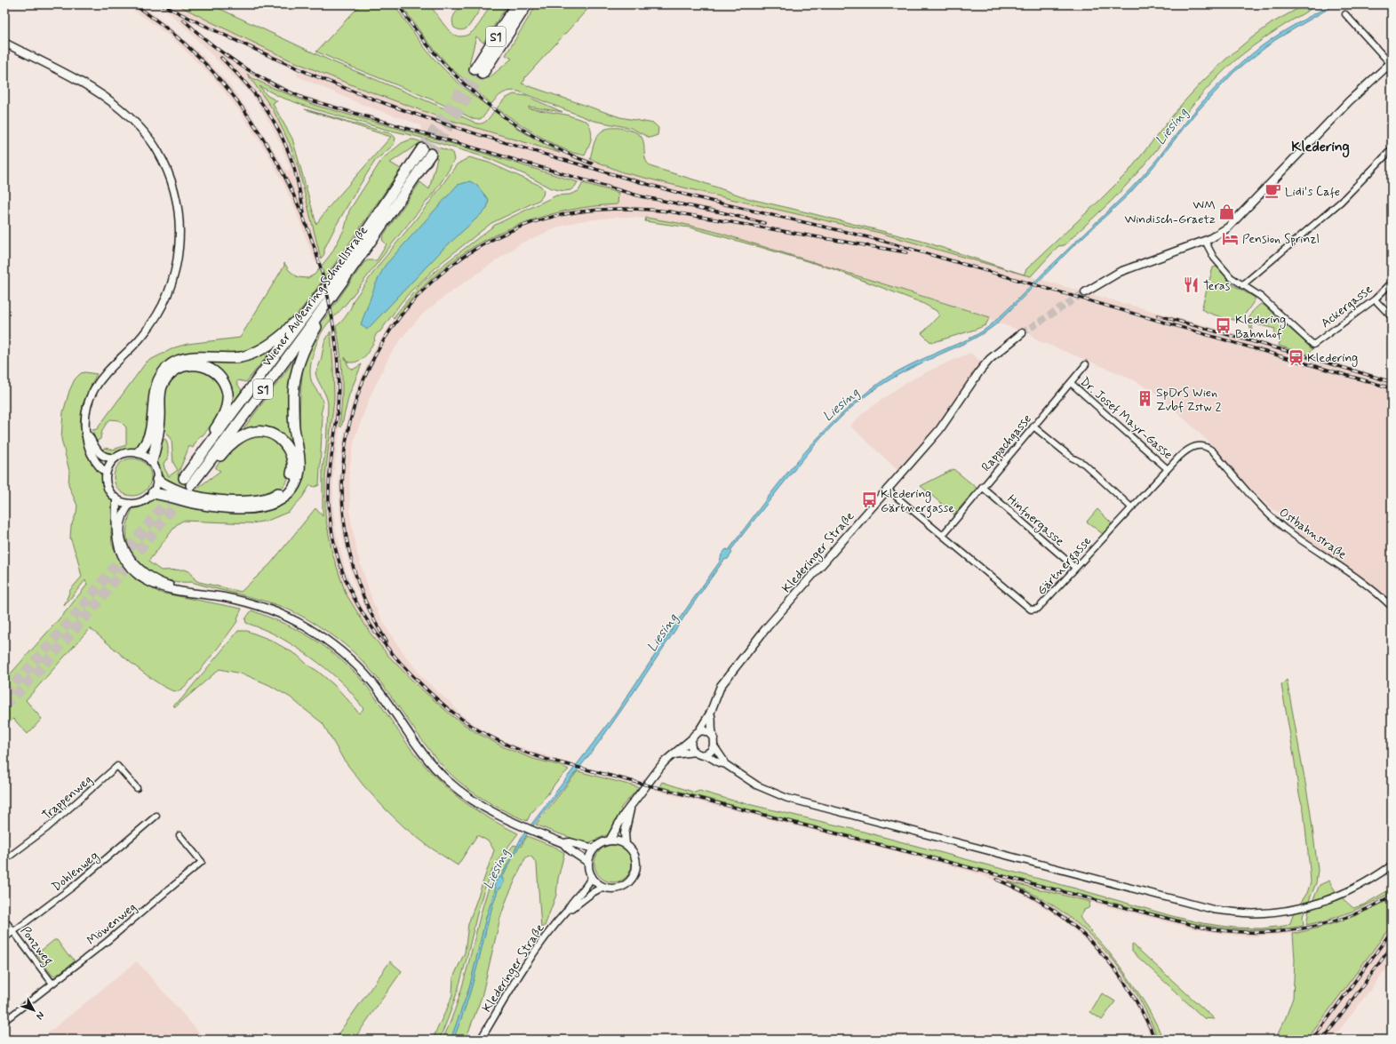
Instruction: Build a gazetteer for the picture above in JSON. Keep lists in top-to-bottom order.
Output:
{
  "streets": {
    "highway": ["S1", "Wiener Außenring Schnellstraße"],
    "main road": ["Klederinger Straße"],
    "street": [
      "Ackergasse",
      "Dr. Josef Mayr-Gasse",
      "Rappachgasse",
      "Hinfnergasse",
      "Ostbahnstraße",
      "Gärtnergasse",
      "Trappenweg",
      "Dohlenweg",
      "Möwenweg",
      "Ponzweg"
    ]
  },
  "crossings": [
    ["Dr. Josef Mayr-Gasse", "Rappachgasse"],
    ["Dr. Josef Mayr-Gasse", "Gärtnergasse"],
    ["Rappachgasse", "Hinfnergasse"],
    ["Rappachgasse", "Gärtnergasse"],
    ["Hinfnergasse", "Gärtnergasse"],
    ["Ostbahnstraße", "Gärtnergasse"],
    ["Klederinger Straße", "Gärtnergasse"],
    ["Dohlenweg", "Ponzweg"],
    ["Möwenweg", "Ponzweg"]
  ],
  "districts": ["Kledering"],
  "water": ["Liesing"],
  "places": {
    "cafe": ["Lidi's Cafe"],
    "shop": ["WM Windisch-Graetz"],
    "hotel": ["Pension Sprinzl"],
    "restaurant": ["Teras"],
    "bus stop": ["Kledering Bahnhof", "Kledering Gärtnergasse"],
    "station": ["Kledering"],
    "building": ["SpDrS Wien Zvbf Zstw 2"]
  },
  "north": "bottom right"
}
